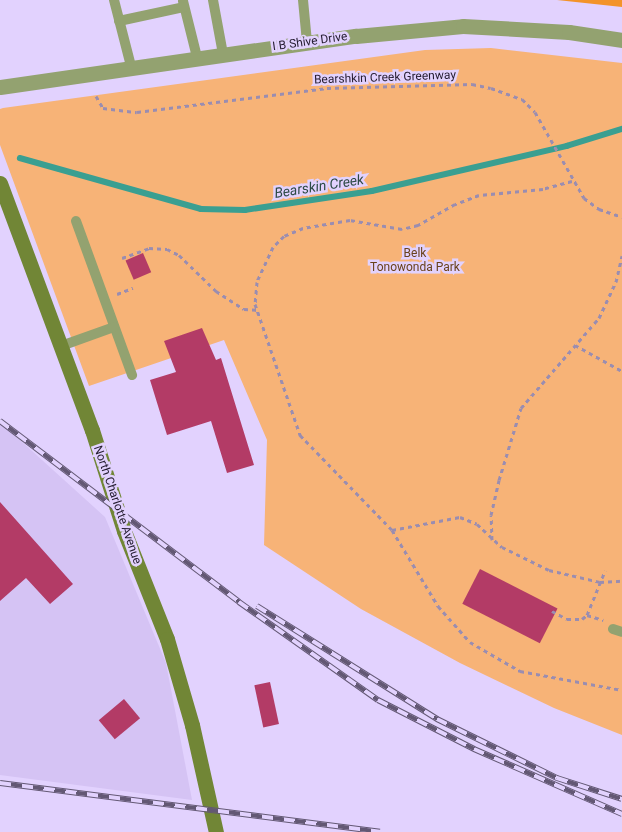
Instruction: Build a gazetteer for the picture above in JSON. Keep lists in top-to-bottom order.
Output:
{
  "streets": {
    "main road": ["North Charlotte Avenue"],
    "street": ["I B Shive Drive"],
    "path": ["Bearshkin Creek Greenway"]
  },
  "water": ["Bearskin Creek"],
  "parks": ["Belk Tonowonda Park"]
}
